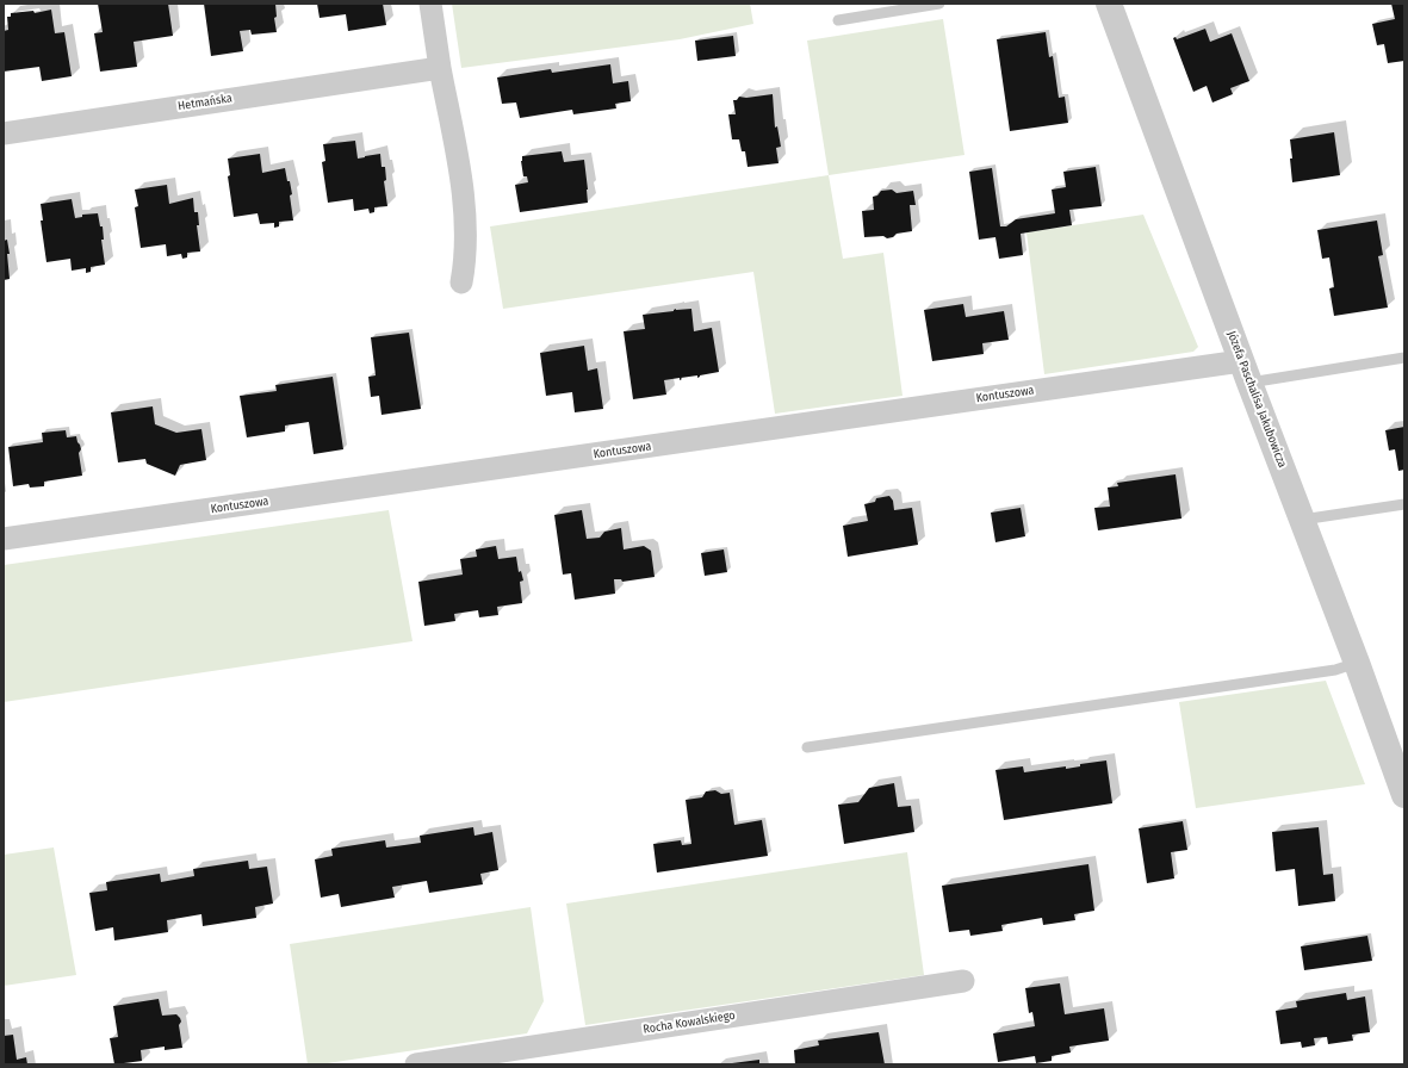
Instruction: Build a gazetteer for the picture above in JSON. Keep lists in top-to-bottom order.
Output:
{
  "streets": {
    "street": [
      "Hetmańska",
      "Kontuszowa",
      "Józefa Paschalisa Jakubowicza",
      "Rocha Kowalskiego"
    ]
  },
  "crossings": [
    ["Kontuszowa", "Józefa Paschalisa Jakubowicza"]
  ]
}
